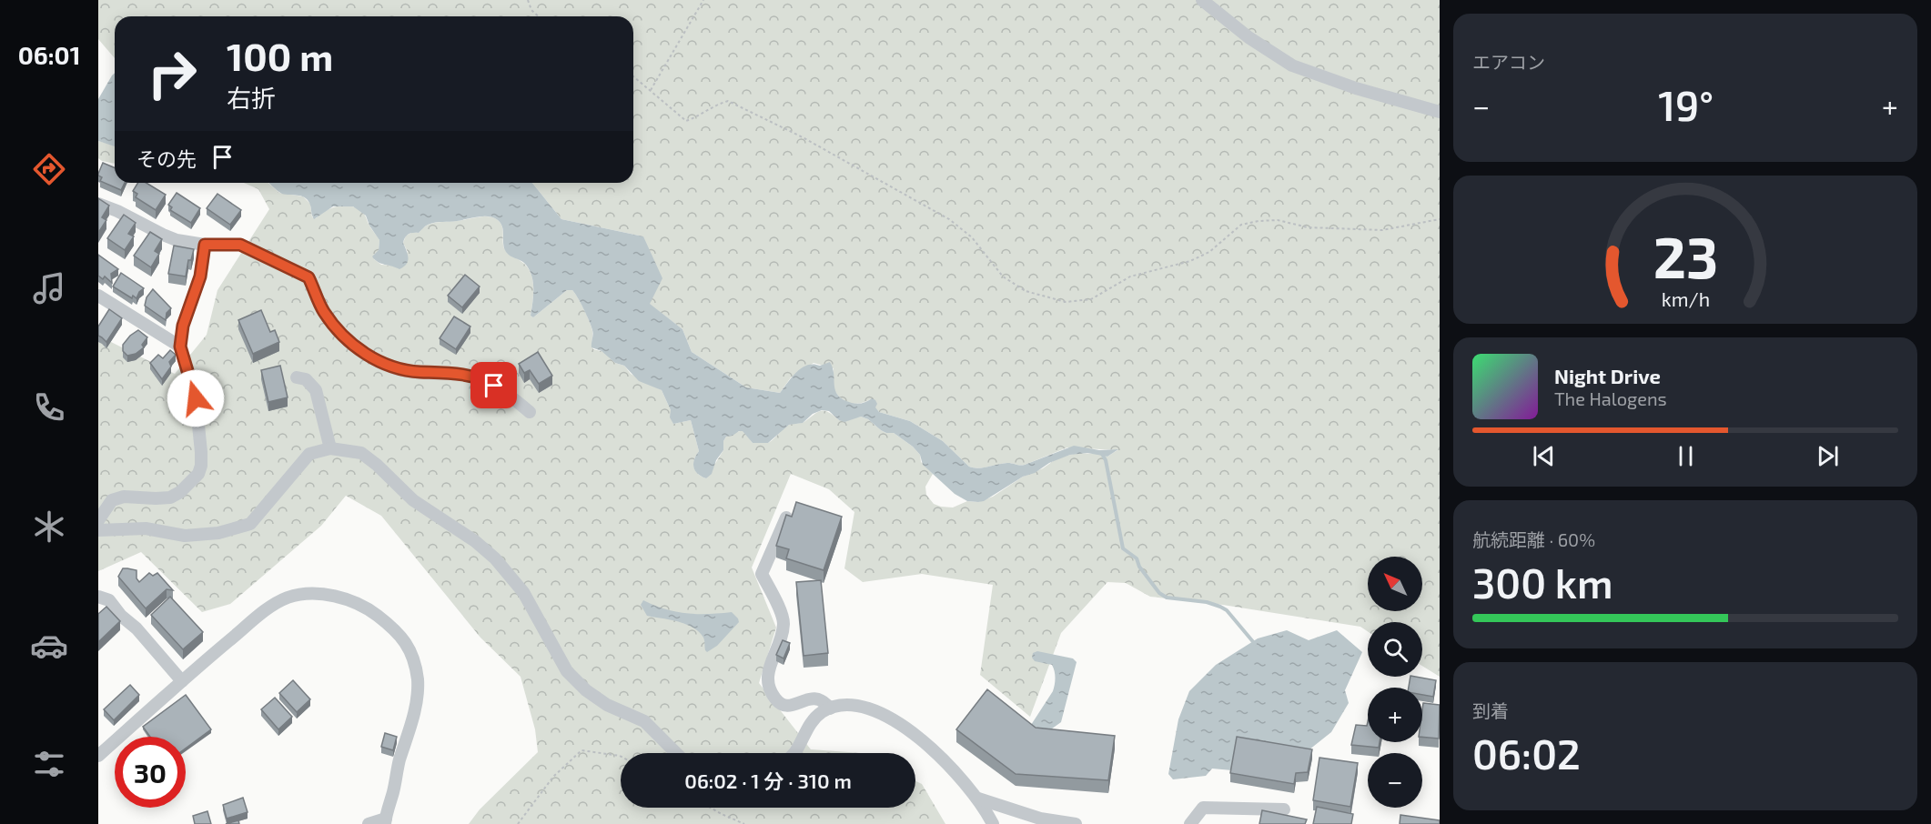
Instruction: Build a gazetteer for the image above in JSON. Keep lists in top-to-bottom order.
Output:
{
  "north": "top left",
  "page": {
    "tabs": "06:01",
    "tile": [
      "エアコン",
      ["航続距離 · 60%", "300 km"],
      ["到着", "06:02"]
    ],
    "turn": ["100 m", "右折"],
    "heat": ["−", "19°", "+"],
    "then": "その先",
    "song": ["Night Drive", "The Halogens"],
    "map_buttons": ["+", "−"],
    "limit": "30",
    "trip": "06:02 · 1 分 · 310 m",
    "gauge": ["23", "km/h"]
  }
}
